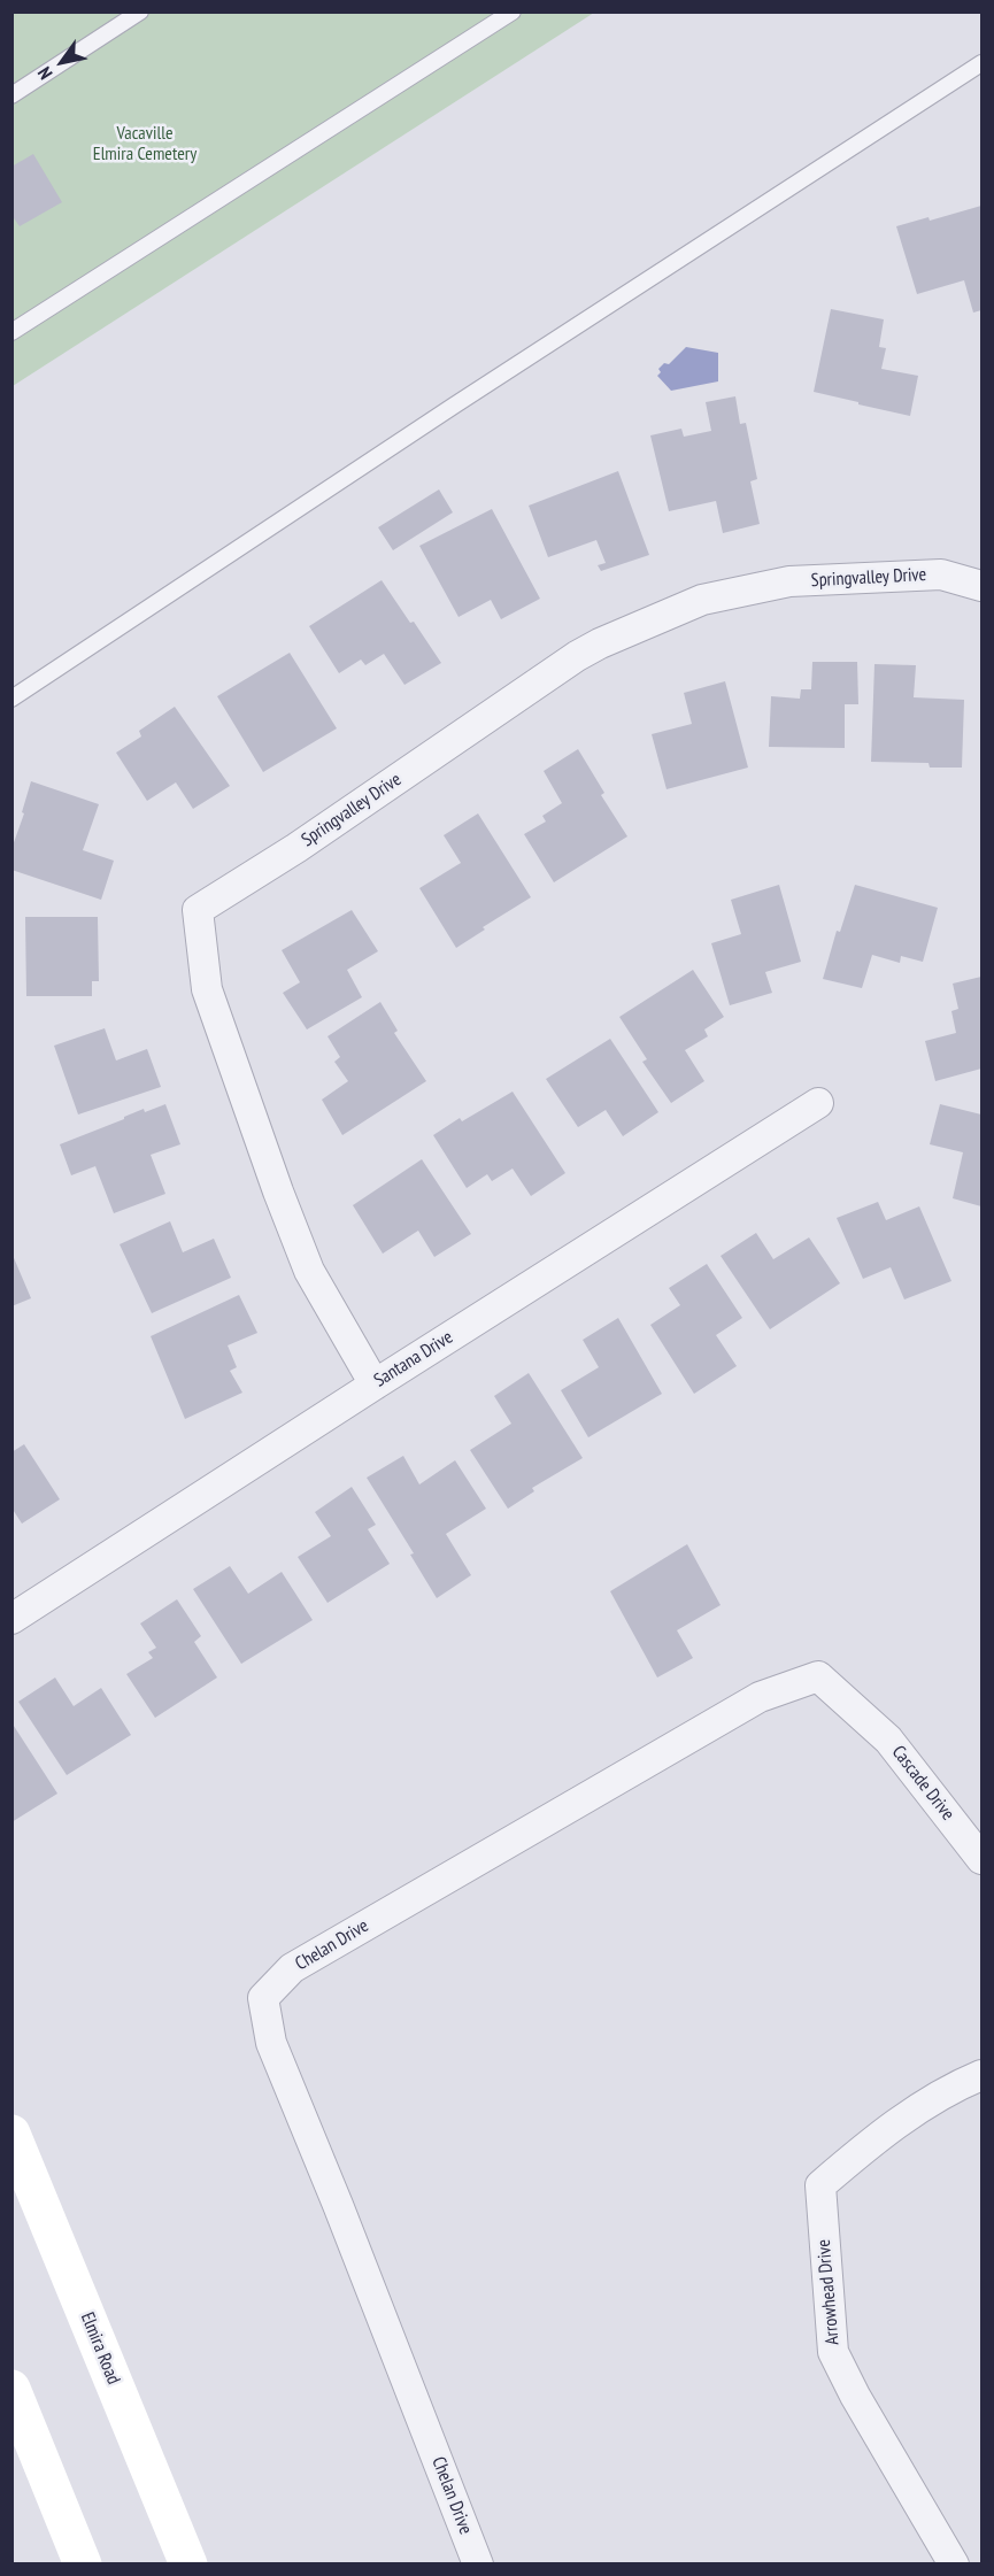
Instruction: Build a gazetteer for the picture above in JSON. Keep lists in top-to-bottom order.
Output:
{
  "streets": {
    "main road": ["Elmira Road"],
    "street": [
      "Springvalley Drive",
      "Santana Drive",
      "Cascade Drive",
      "Chelan Drive",
      "Arrowhead Drive"
    ]
  },
  "crossings": [
    ["Springvalley Drive", "Santana Drive"],
    ["Cascade Drive", "Chelan Drive"]
  ],
  "parks": ["Vacaville Elmira Cemetery"],
  "north": "bottom left"
}
